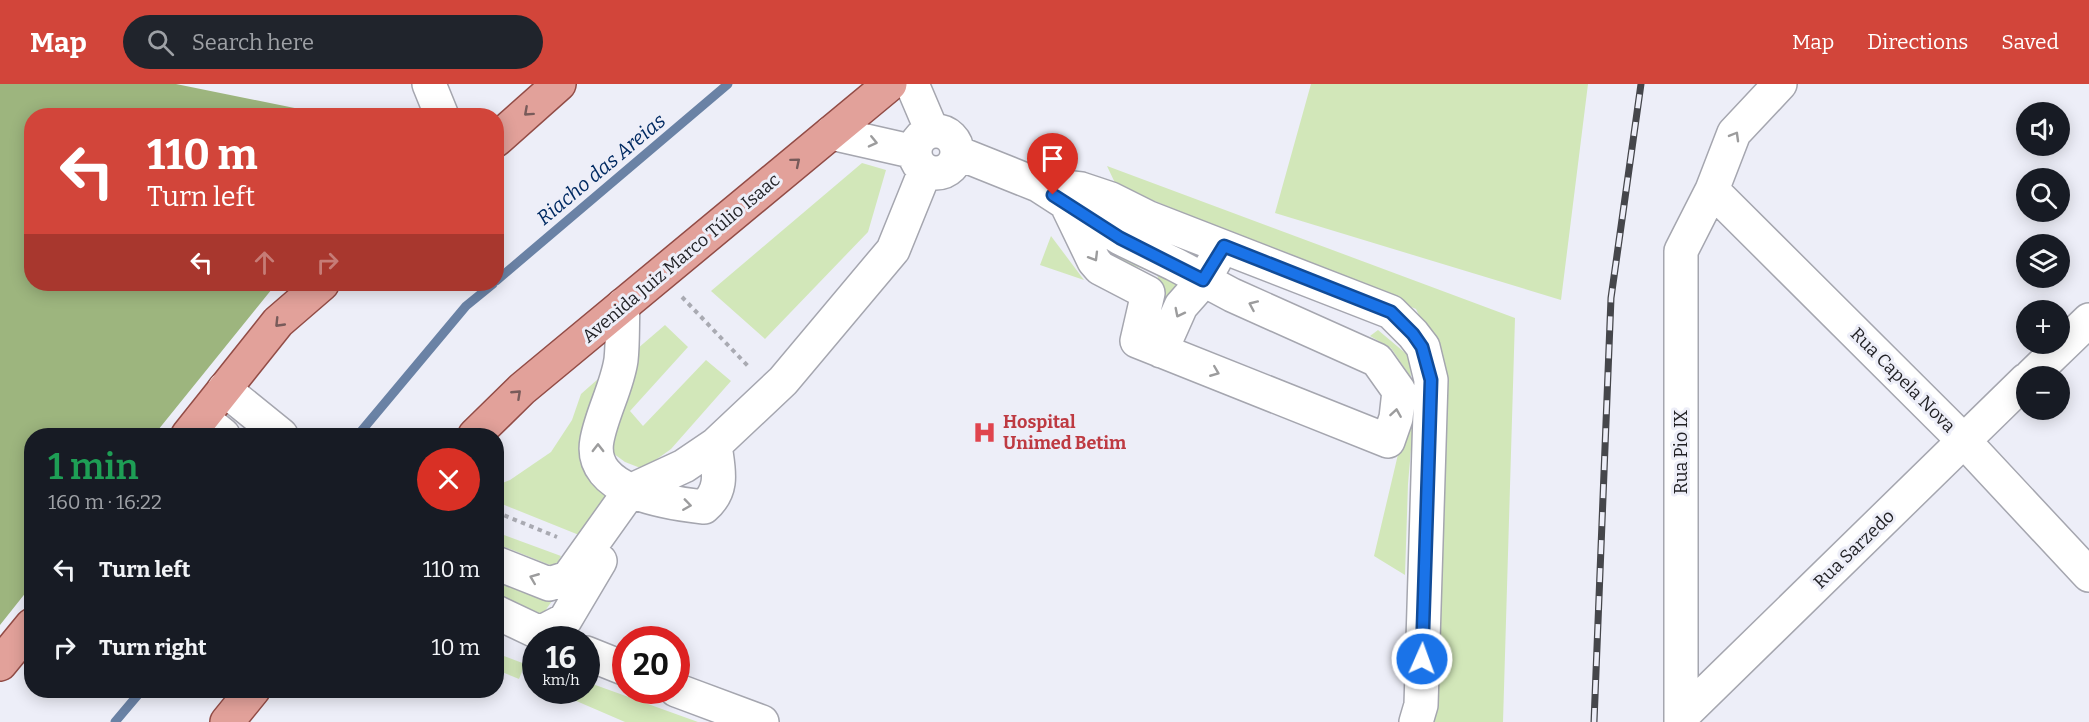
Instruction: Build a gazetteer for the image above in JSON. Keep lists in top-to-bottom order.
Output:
{
  "streets": {
    "main road": ["Avenida Juiz Marco Túlio Isaac"],
    "street": ["Rua Capela Nova", "Rua Pio IX", "Rua Sarzedo"]
  },
  "crossings": [
    ["Rua Capela Nova", "Rua Pio IX"],
    ["Rua Capela Nova", "Rua Sarzedo"],
    ["Rua Pio IX", "Rua Sarzedo"]
  ],
  "one_way": ["Avenida Juiz Marco Túlio Isaac"],
  "water": ["Riacho das Areias"],
  "places": {
    "hospital": ["Hospital Unimed Betim"]
  },
  "page": {
    "header": "Map",
    "search": "Search here",
    "nav": ["Map", "Directions", "Saved"],
    "map_buttons": ["+", "−"],
    "turn": ["110 m", "Turn left"],
    "heading": ["1 min", "160 m · 16:22"],
    "list": [
      {
        "name": "Turn left",
        "value": "110 m"
      },
      {
        "name": "Turn right",
        "value": "10 m"
      }
    ],
    "speed": "16 km/h",
    "limit": "20"
  }
}
